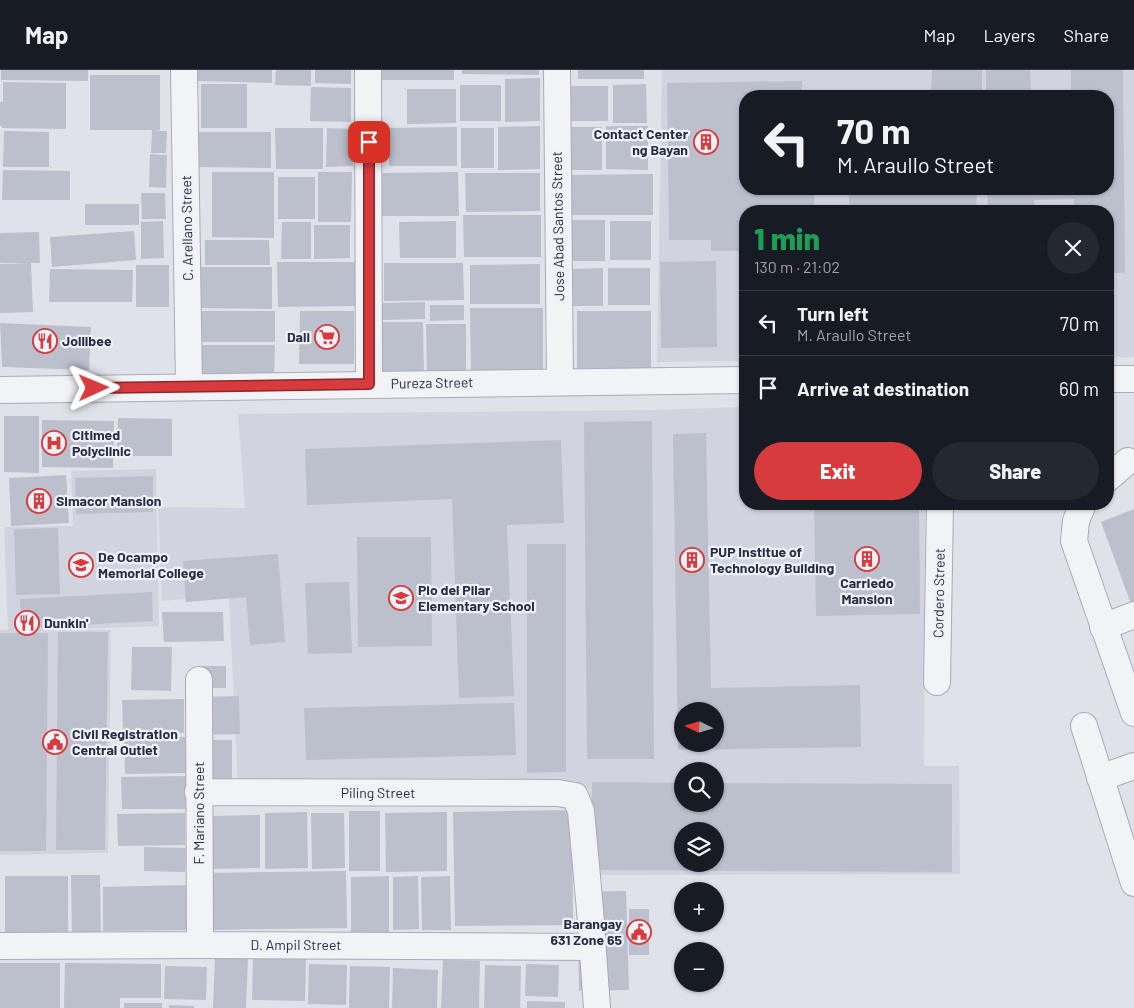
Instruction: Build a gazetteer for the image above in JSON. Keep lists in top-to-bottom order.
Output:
{
  "streets": {
    "street": [
      "Jose Abad Santos Street",
      "C. Arellano Street",
      "Pureza Street",
      "Cordero Street",
      "Piling Street",
      "F. Mariano Street",
      "D. Ampil Street"
    ]
  },
  "crossings": [
    ["Jose Abad Santos Street", "Pureza Street"],
    ["C. Arellano Street", "Pureza Street"],
    ["Piling Street", "F. Mariano Street"],
    ["Piling Street", "D. Ampil Street"],
    ["F. Mariano Street", "D. Ampil Street"]
  ],
  "places": {
    "building": [
      "Contact Center ng Bayan",
      "Simacor Mansion",
      "Carriedo Mansion",
      "PUP Institue of Technology Building"
    ],
    "supermarket": ["Dali"],
    "restaurant": ["Jollibee", "Dunkin'"],
    "hospital": ["Citimed Polyclinic"],
    "school or university": ["De Ocampo Memorial College", "Pio del Pilar Elementary School"],
    "public building": ["Civil Registration Central Outlet", "Barangay 631 Zone 65"]
  },
  "north": "left",
  "page": {
    "header": "Map",
    "nav": ["Map", "Layers", "Share"],
    "turn": ["70 m", "M. Araullo Street"],
    "heading": ["1 min", "130 m · 21:02"],
    "list": [
      {
        "name": "Turn left",
        "note": "M. Araullo Street",
        "value": "70 m"
      },
      {
        "name": "Arrive at destination",
        "value": "60 m"
      }
    ],
    "buttons": ["Exit", "Share"],
    "map_buttons": ["+", "−"]
  }
}
